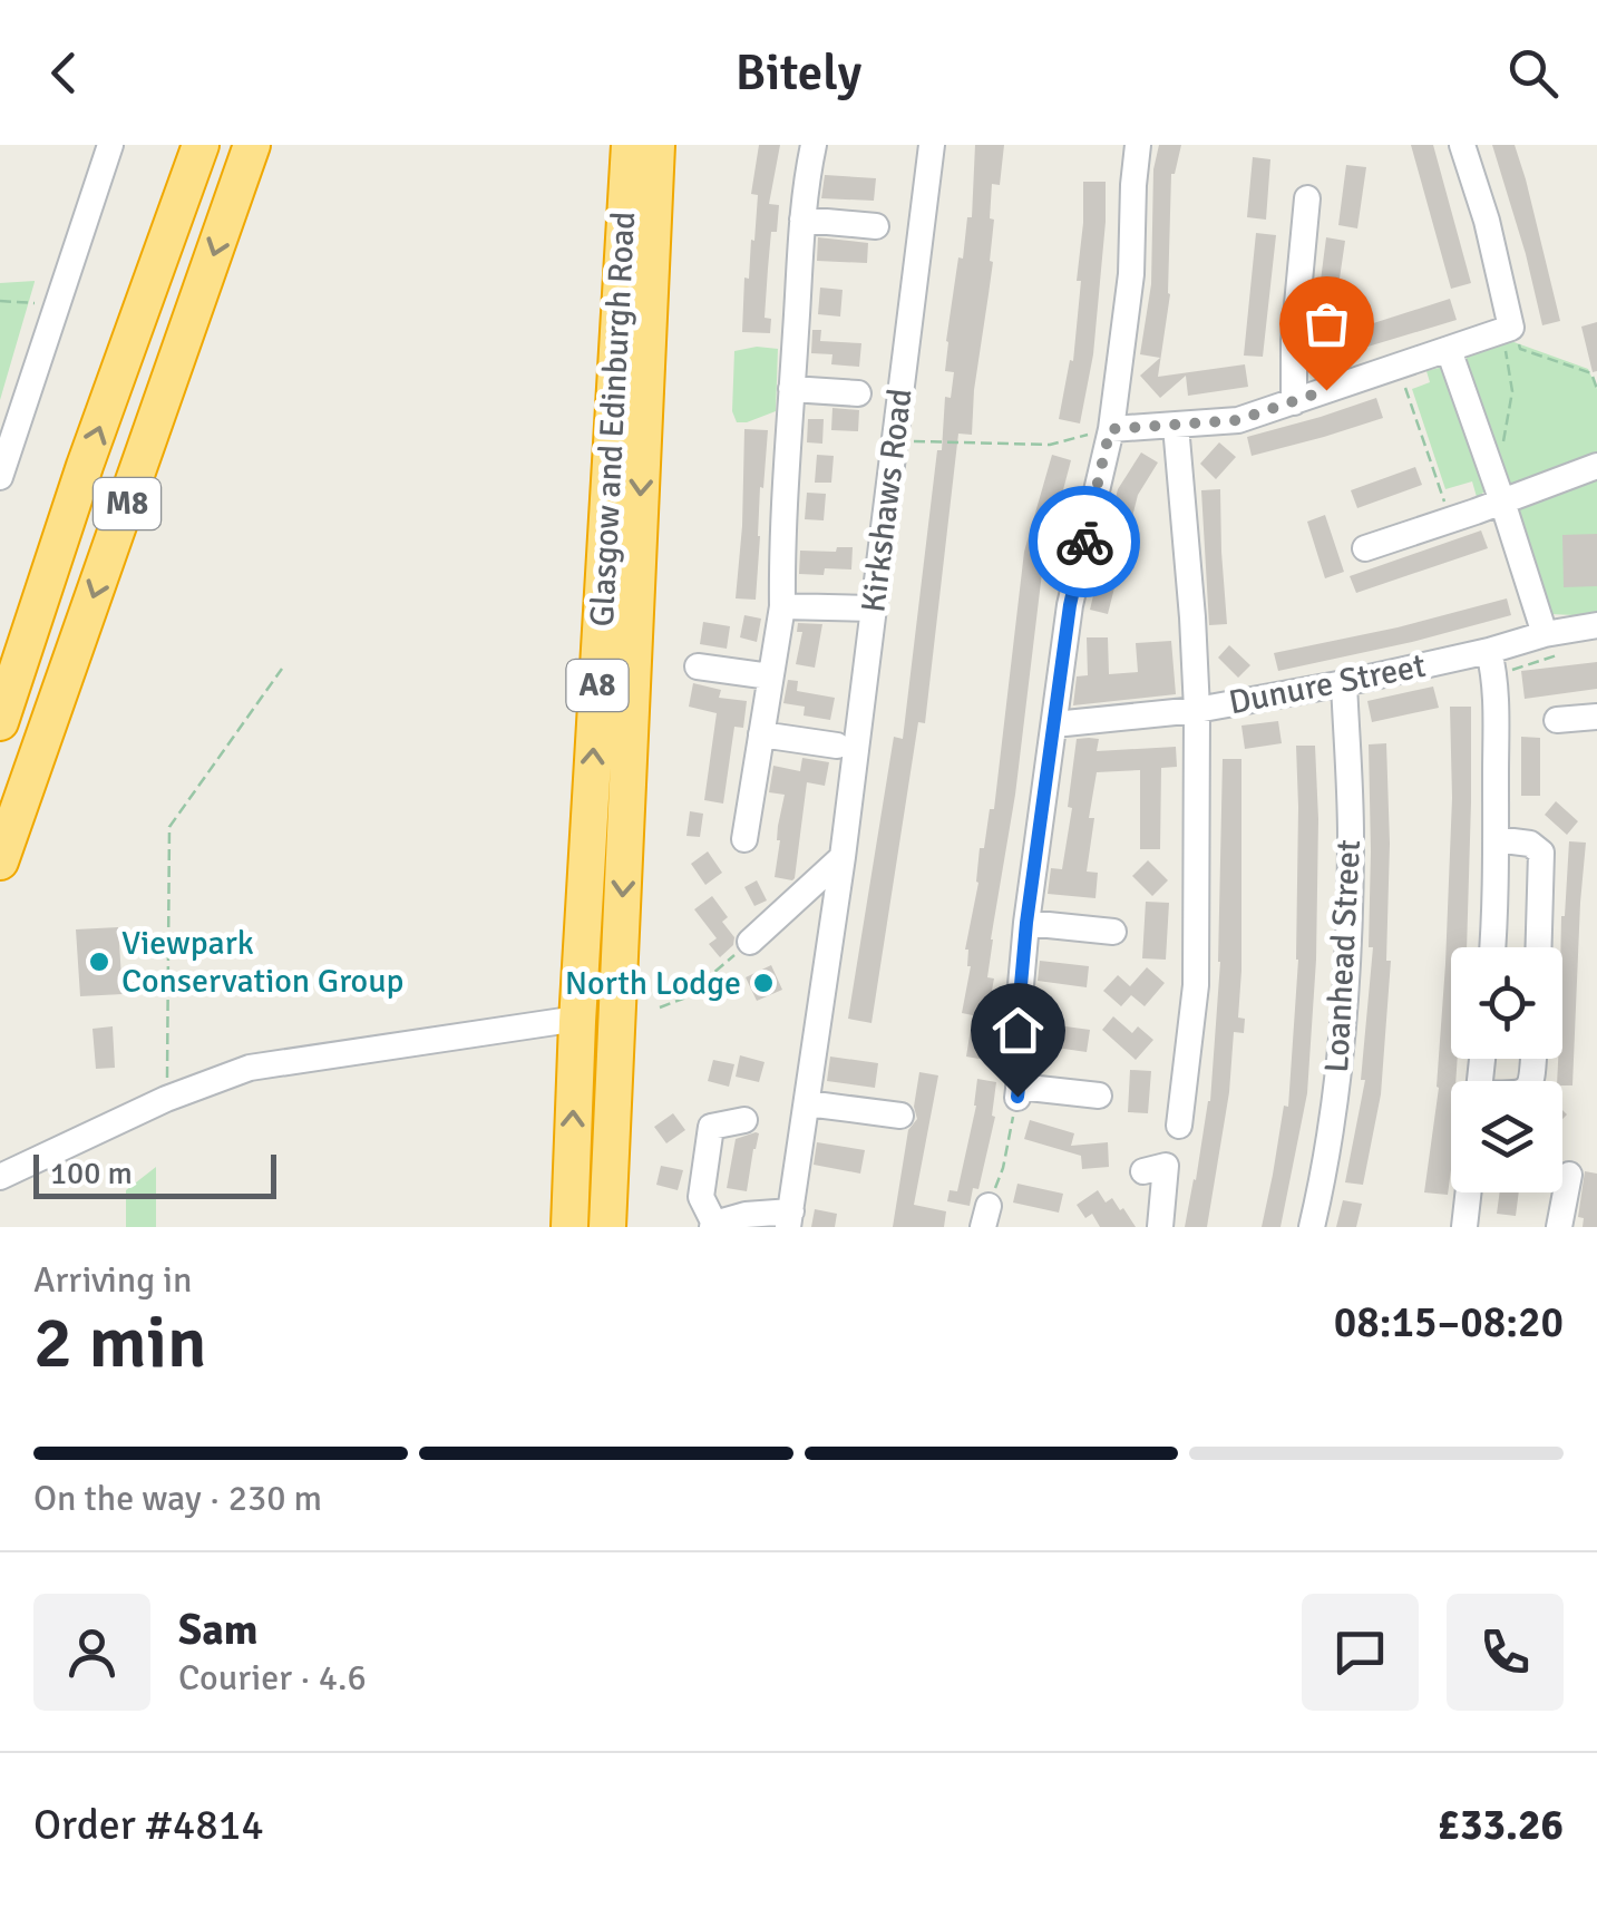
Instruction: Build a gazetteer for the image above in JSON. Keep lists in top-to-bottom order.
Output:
{
  "streets": {
    "highway": ["Glasgow and Edinburgh Road", "M8", "A8"],
    "street": ["Kirkshaws Road", "Dunure Street", "Loanhead Street"]
  },
  "crossings": [
    ["Dunure Street", "Loanhead Street"]
  ],
  "places": ["Viewpark Conservation Group", "North Lodge"],
  "scale_bar": "100 m",
  "page": {
    "header": "Bitely",
    "scale": "100 m",
    "heading": ["2 min", "Arriving in", "08:15–08:20"],
    "panel": [
      "Sam",
      "Courier · 4.6",
      "Order #4814",
      "£33.26"
    ],
    "bar": "On the way · 230 m"
  }
}
